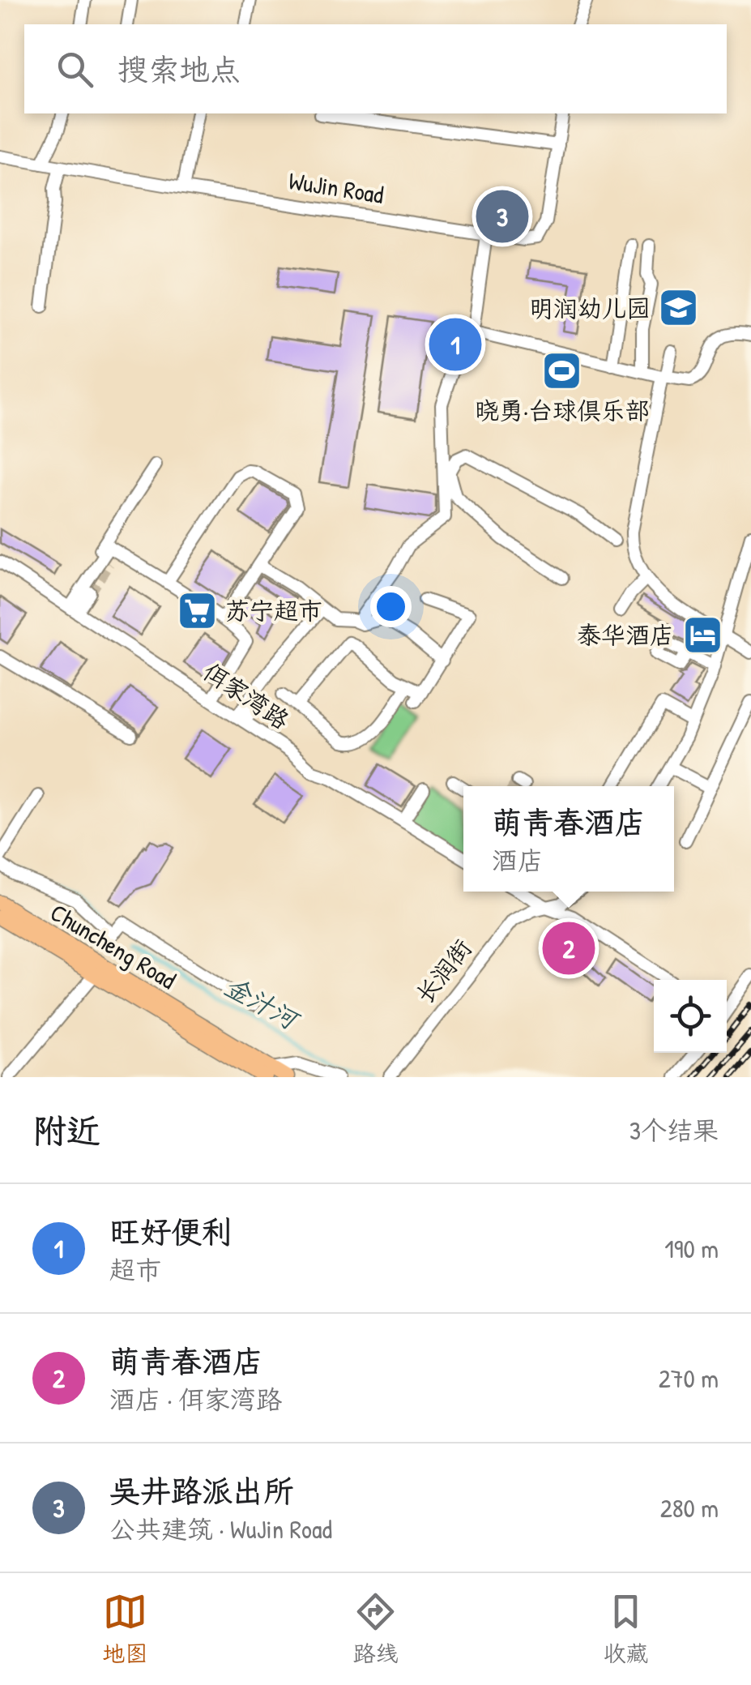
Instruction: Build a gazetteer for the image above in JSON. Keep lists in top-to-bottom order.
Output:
{
  "streets": {
    "main road": ["Chuncheng Road"],
    "street": ["WuJin Road", "佴家湾路", "长润街"]
  },
  "water": ["金汁河"],
  "places": {
    "school or university": ["明润幼儿园"],
    "sports": ["晓勇·台球俱乐部"],
    "supermarket": ["苏宁超市"],
    "hotel": ["泰华酒店"]
  },
  "page": {
    "search": "搜索地点",
    "pins": ["3", "1", "2"],
    "popup": ["萌青春酒店", "酒店"],
    "heading": ["附近", "3个结果"],
    "list": [
      {
        "mark": "1",
        "name": "旺好便利",
        "note": "超市",
        "value": "190 m"
      },
      {
        "mark": "2",
        "name": "萌青春酒店",
        "note": "酒店 · 佴家湾路",
        "value": "270 m"
      },
      {
        "mark": "3",
        "name": "吴井路派出所",
        "note": "公共建筑 · WuJin Road",
        "value": "280 m"
      }
    ],
    "nav": ["地图", "路线", "收藏"]
  }
}
